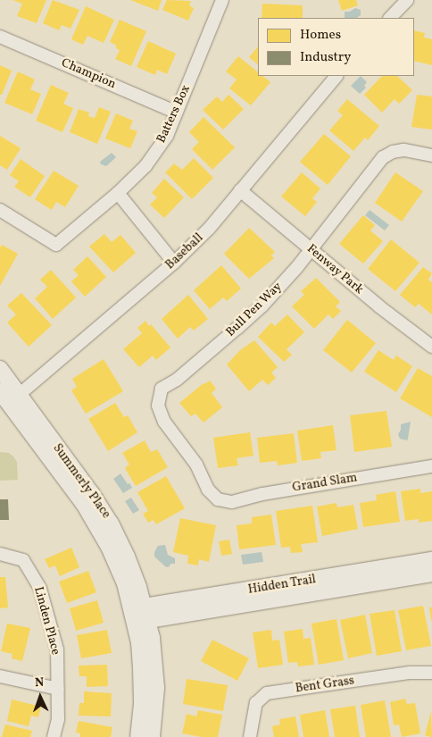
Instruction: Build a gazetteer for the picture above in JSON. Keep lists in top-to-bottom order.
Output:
{
  "streets": {
    "street": [
      "Champion",
      "Batters Box",
      "Baseball",
      "Fenway Park",
      "Bull Pen Way",
      "Summerly Place",
      "Grand Slam",
      "Hidden Trail",
      "Linden Place",
      "Bent Grass"
    ]
  },
  "crossings": [
    ["Champion", "Batters Box"],
    ["Baseball", "Fenway Park"],
    ["Baseball", "Summerly Place"],
    ["Fenway Park", "Bull Pen Way"],
    ["Bull Pen Way", "Grand Slam"],
    ["Summerly Place", "Hidden Trail"]
  ],
  "legend": ["Homes", "Industry"],
  "north": "top"
}
